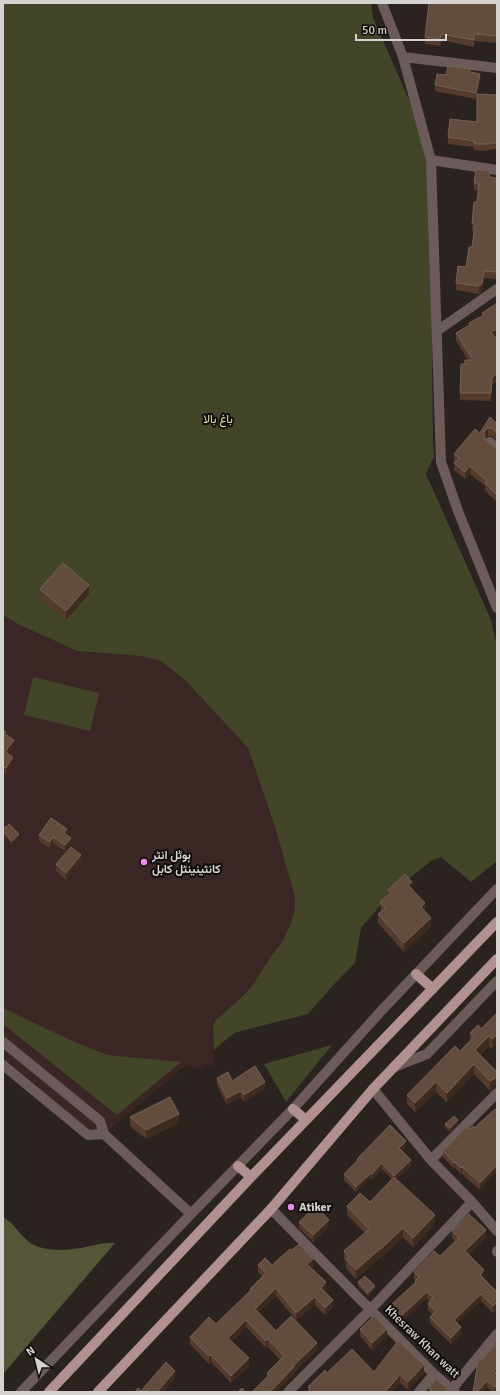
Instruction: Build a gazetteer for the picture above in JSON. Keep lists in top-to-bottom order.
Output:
{
  "streets": {
    "street": ["Khesraw Khan watt"]
  },
  "parks": ["باغ بالا"],
  "places": ["ہوٹل انٹر کانٹینینٹل کابل", "Atiker"],
  "scale_bar": "50 m",
  "north": "top left"
}
